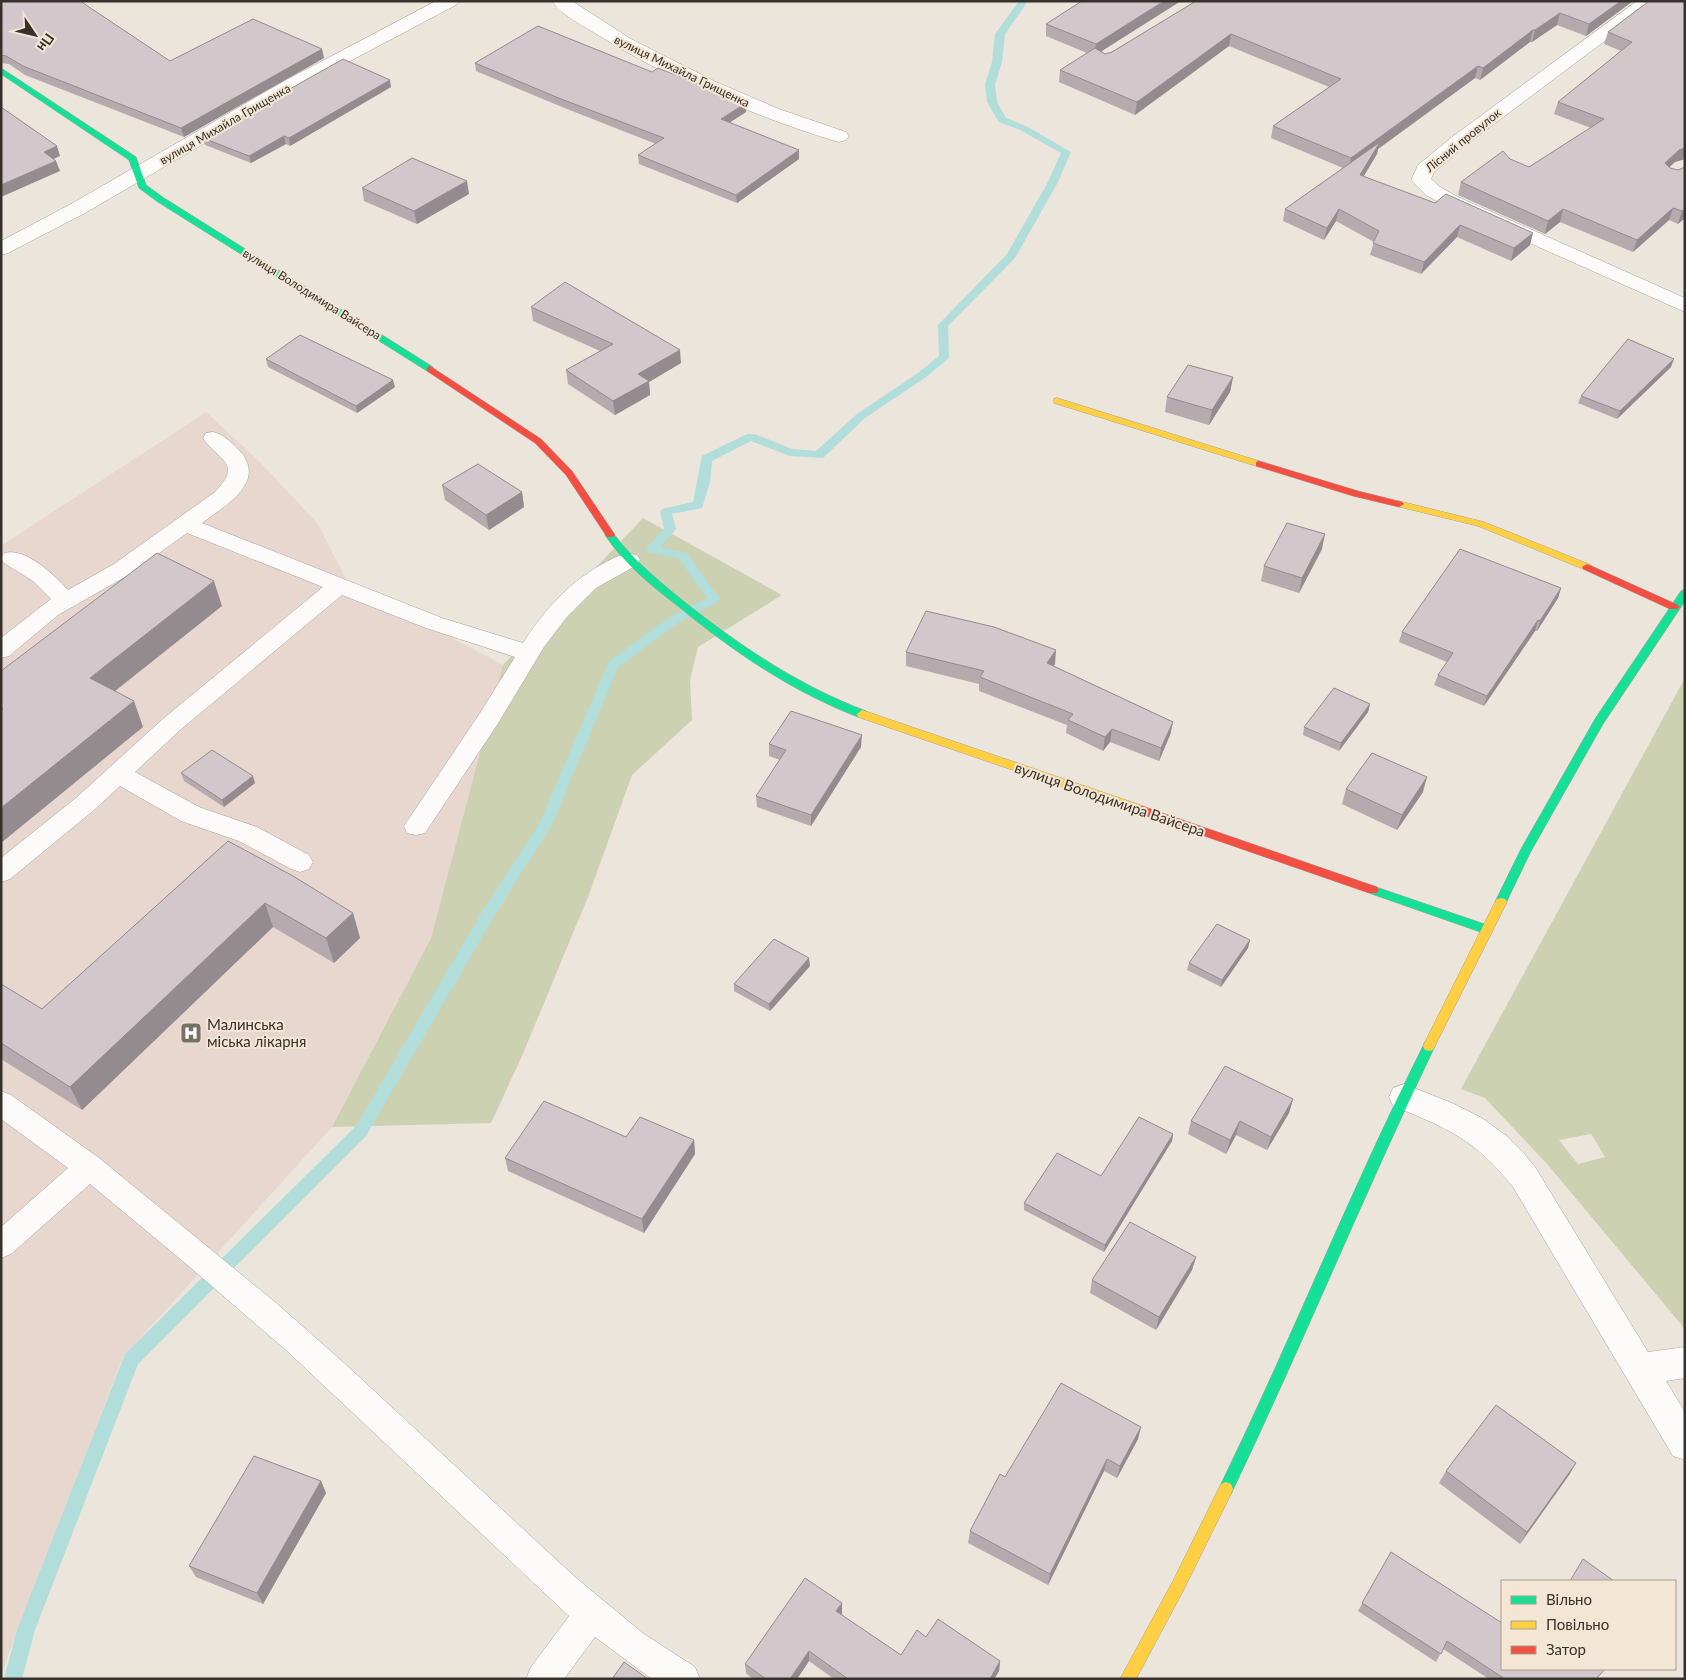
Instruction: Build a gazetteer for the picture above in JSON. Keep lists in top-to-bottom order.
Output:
{
  "streets": {
    "street": ["вулиця Михайла Грищенка", "Лісний провулок", "вулиця Володимира Вайсера"]
  },
  "crossings": [
    ["вулиця Михайла Грищенка", "вулиця Володимира Вайсера"]
  ],
  "places": {
    "hospital": ["Малинська міська лікарня"]
  },
  "legend": ["Вільно", "Повільно", "Затор"],
  "north": "bottom right"
}
